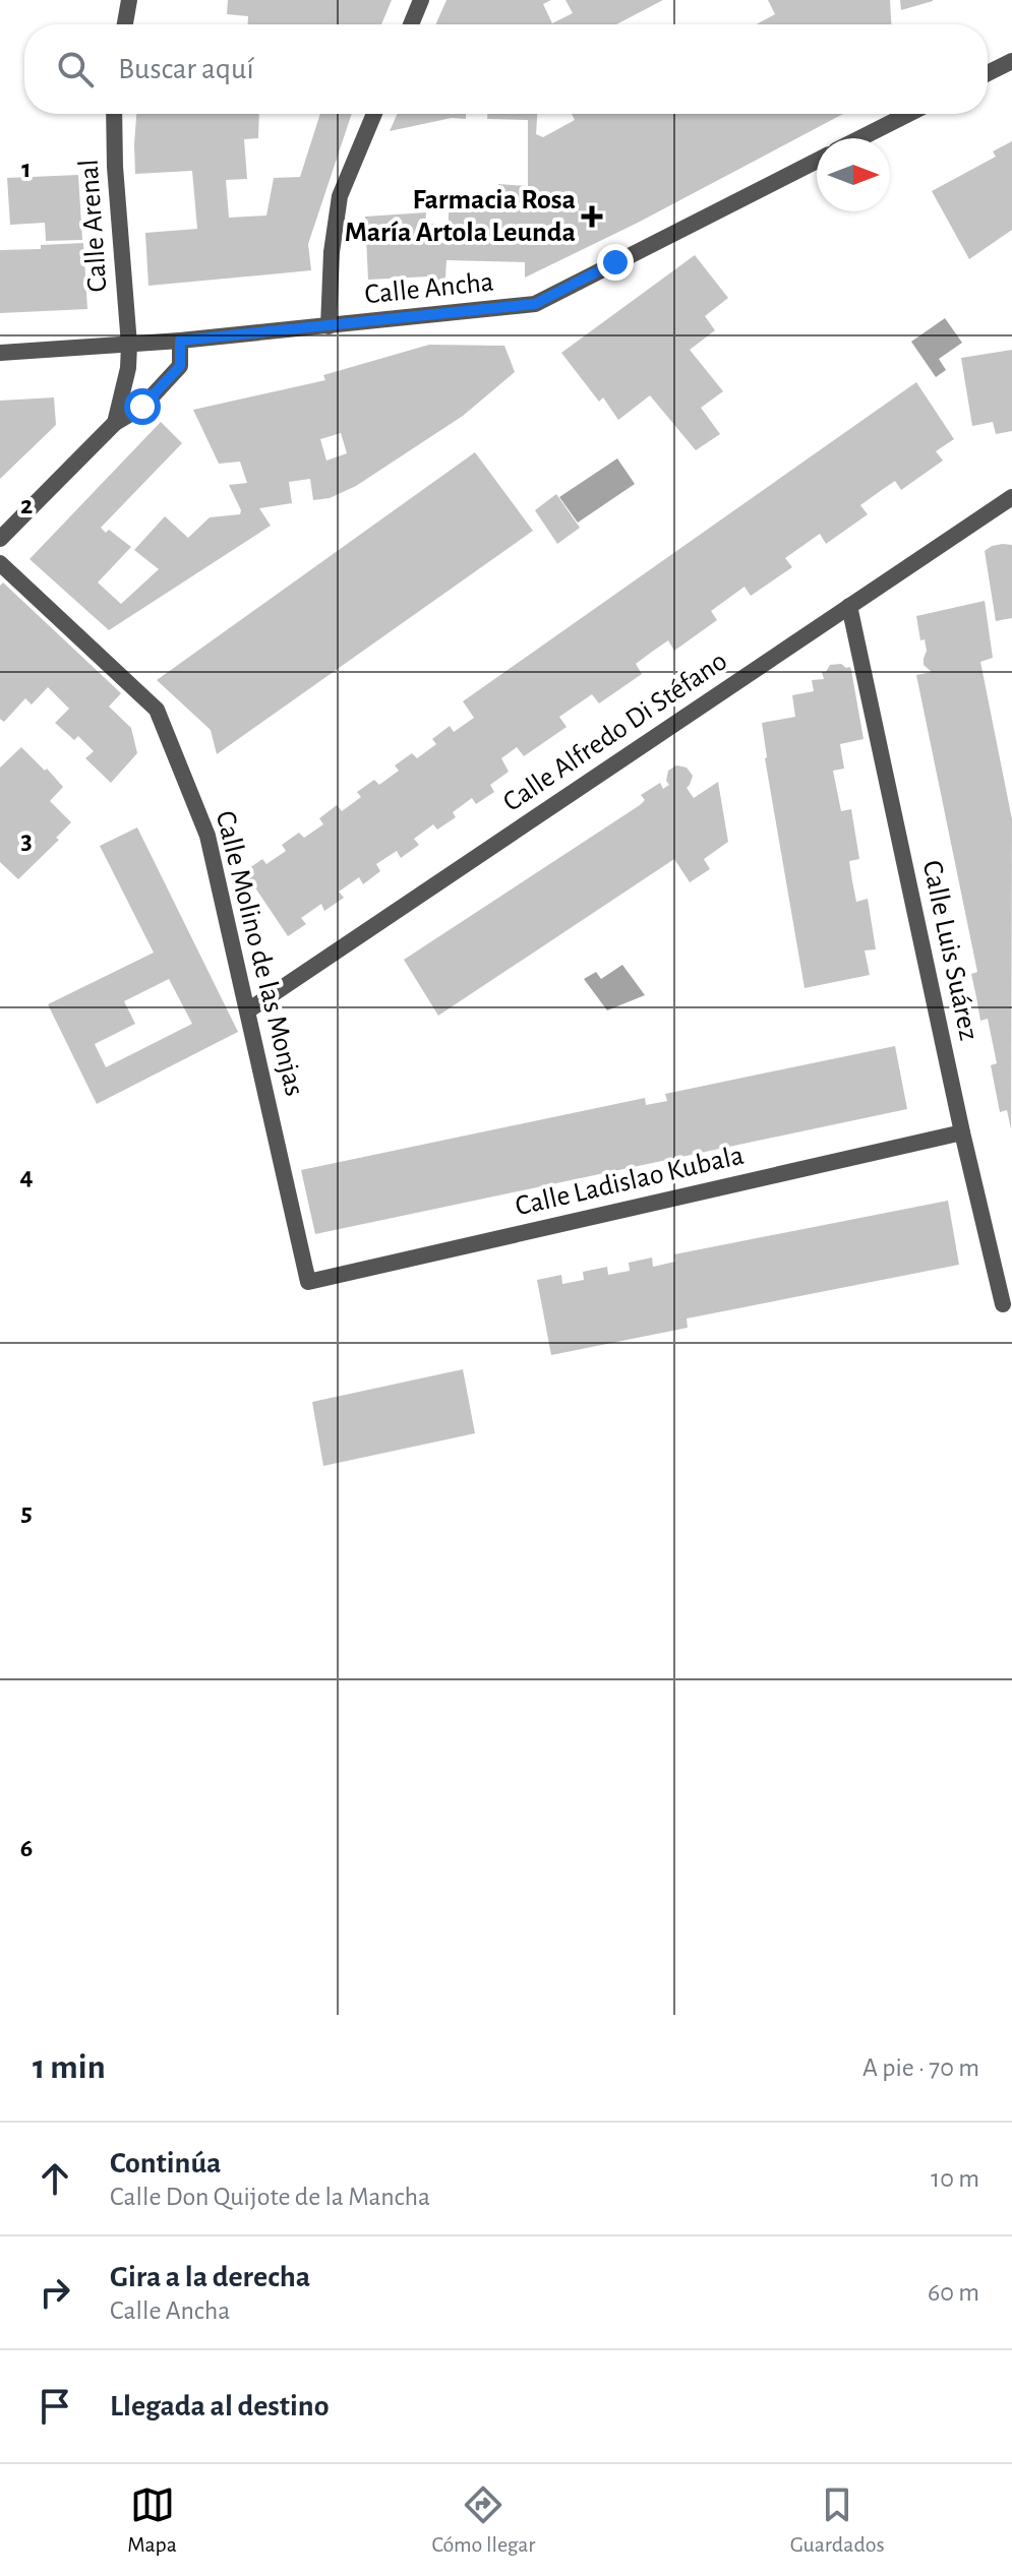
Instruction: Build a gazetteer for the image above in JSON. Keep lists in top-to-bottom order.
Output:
{
  "streets": {
    "street": [
      "Calle Arenal",
      "Calle Ancha",
      "Calle Alfredo Di Stéfano",
      "Calle Luis Suárez",
      "Calle Molino de las Monjas",
      "Calle Ladislao Kubala"
    ]
  },
  "crossings": [
    ["Calle Arenal", "Calle Ancha"],
    ["Calle Alfredo Di Stéfano", "Calle Luis Suárez"],
    ["Calle Alfredo Di Stéfano", "Calle Molino de las Monjas"],
    ["Calle Luis Suárez", "Calle Ladislao Kubala"],
    ["Calle Molino de las Monjas", "Calle Ladislao Kubala"]
  ],
  "places": {
    "health": ["Farmacia Rosa María Artola Leunda"]
  },
  "north": "right",
  "page": {
    "search": "Buscar aquí",
    "heading": ["1 min", "A pie · 70 m"],
    "list": [
      ["Continúa", "Calle Don Quijote de la Mancha", "10 m"],
      ["Gira a la derecha", "Calle Ancha", "60 m"],
      "Llegada al destino"
    ],
    "nav": ["Mapa", "Cómo llegar", "Guardados"]
  },
  "grid": {
    "rows": [
      "1",
      "2",
      "3",
      "4",
      "5",
      "6"
    ]
  }
}
